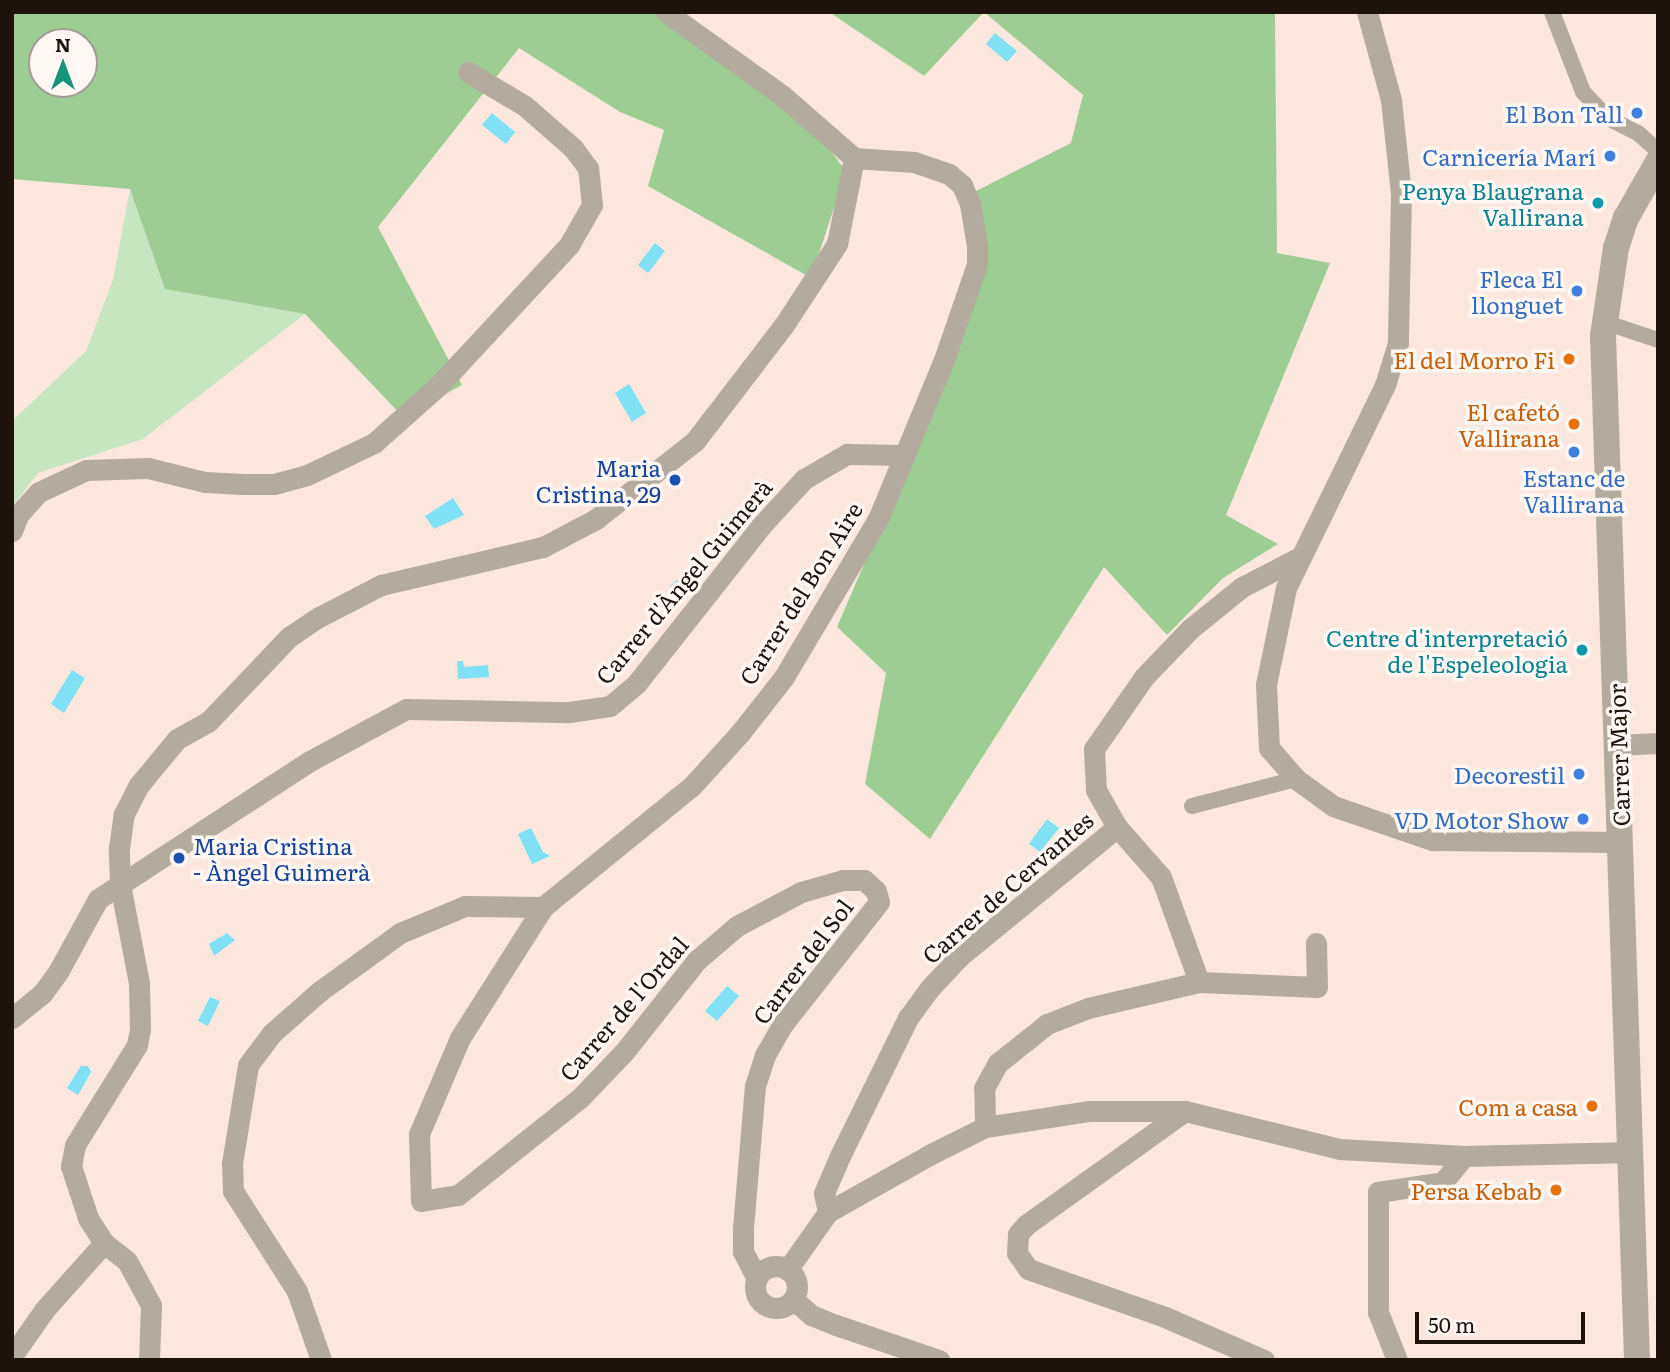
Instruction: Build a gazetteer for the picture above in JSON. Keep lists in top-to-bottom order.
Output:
{
  "streets": {
    "street": [
      "Carrer d'Àngel Guimerà",
      "Carrer del Bon Aire",
      "Carrer Major",
      "Carrer de Cervantes",
      "Carrer del Sol",
      "Carrer de l'Ordal"
    ]
  },
  "crossings": [
    ["Carrer d'Àngel Guimerà", "Carrer del Bon Aire"],
    ["Carrer del Bon Aire", "Carrer de l'Ordal"],
    ["Carrer del Sol", "Carrer de l'Ordal"]
  ],
  "places": [
    "El Bon Tall",
    "Carnicería Marí",
    "Penya Blaugrana Vallirana",
    "Fleca El llonguet",
    "El del Morro Fi",
    "El cafetó Vallirana",
    "Estanc de Vallirana",
    "Maria Cristina, 29",
    "Centre d'interpretació de l'Espeleologia",
    "Decorestil",
    "VD Motor Show",
    "Maria Cristina - Àngel Guimerà",
    "Com a casa",
    "Persa Kebab"
  ],
  "scale_bar": "50 m",
  "north": "top"
}
